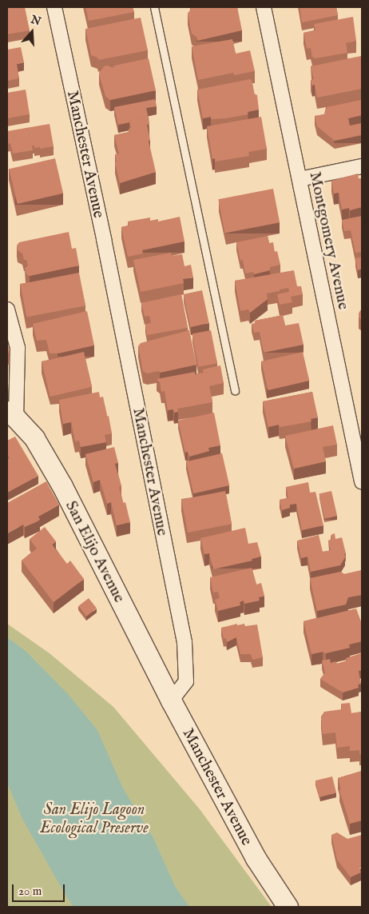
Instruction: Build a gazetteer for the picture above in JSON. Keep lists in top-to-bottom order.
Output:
{
  "streets": {
    "main road": ["Manchester Avenue", "San Elijo Avenue"],
    "street": ["Montgomery Avenue"]
  },
  "crossings": [
    ["Manchester Avenue", "San Elijo Avenue"]
  ],
  "parks": ["San Elijo Lagoon Ecological Preserve"],
  "scale_bar": "20 m",
  "north": "top"
}
